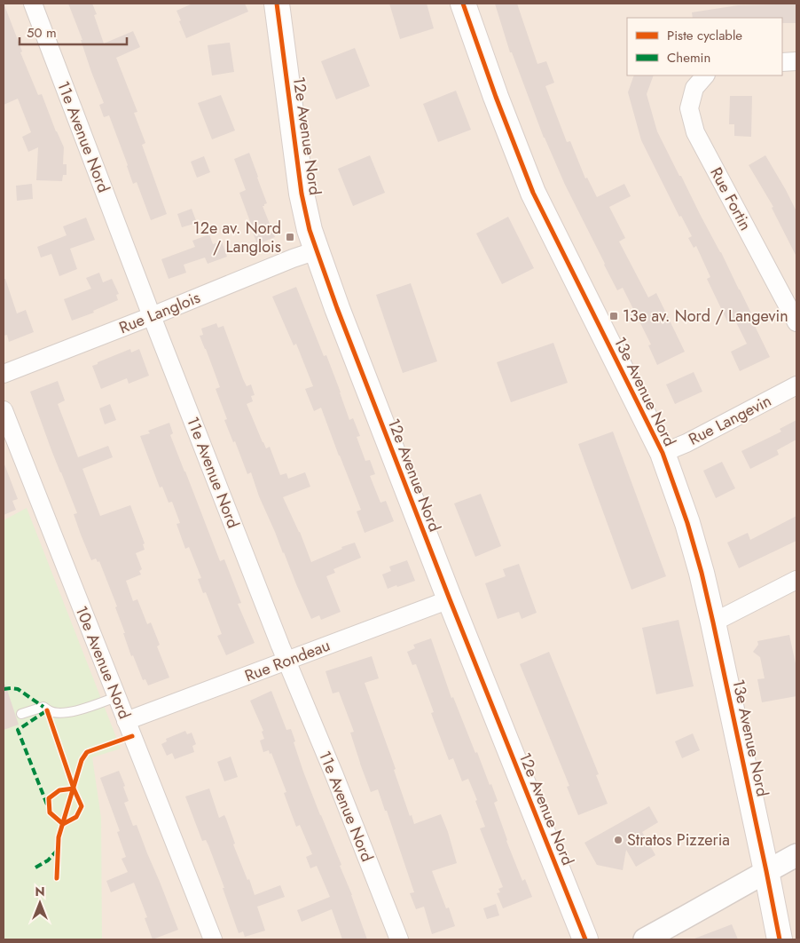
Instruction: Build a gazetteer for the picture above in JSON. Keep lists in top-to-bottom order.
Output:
{
  "streets": {
    "main road": ["12e Avenue Nord", "13e Avenue Nord"],
    "street": [
      "11e Avenue Nord",
      "Rue Fortin",
      "Rue Langlois",
      "Rue Langevin",
      "Rue Rondeau",
      "10e Avenue Nord"
    ]
  },
  "crossings": [
    ["12e Avenue Nord", "Rue Langlois"],
    ["12e Avenue Nord", "Rue Rondeau"],
    ["11e Avenue Nord", "Rue Langlois"],
    ["11e Avenue Nord", "Rue Rondeau"],
    ["13e Avenue Nord", "Rue Langevin"],
    ["Rue Rondeau", "10e Avenue Nord"]
  ],
  "places": {
    "transit": ["12e av. Nord / Langlois", "13e av. Nord / Langevin"],
    "other": ["Stratos Pizzeria"]
  },
  "legend": ["Piste cyclable", "Chemin"],
  "scale_bar": "50 m",
  "north": "top"
}
